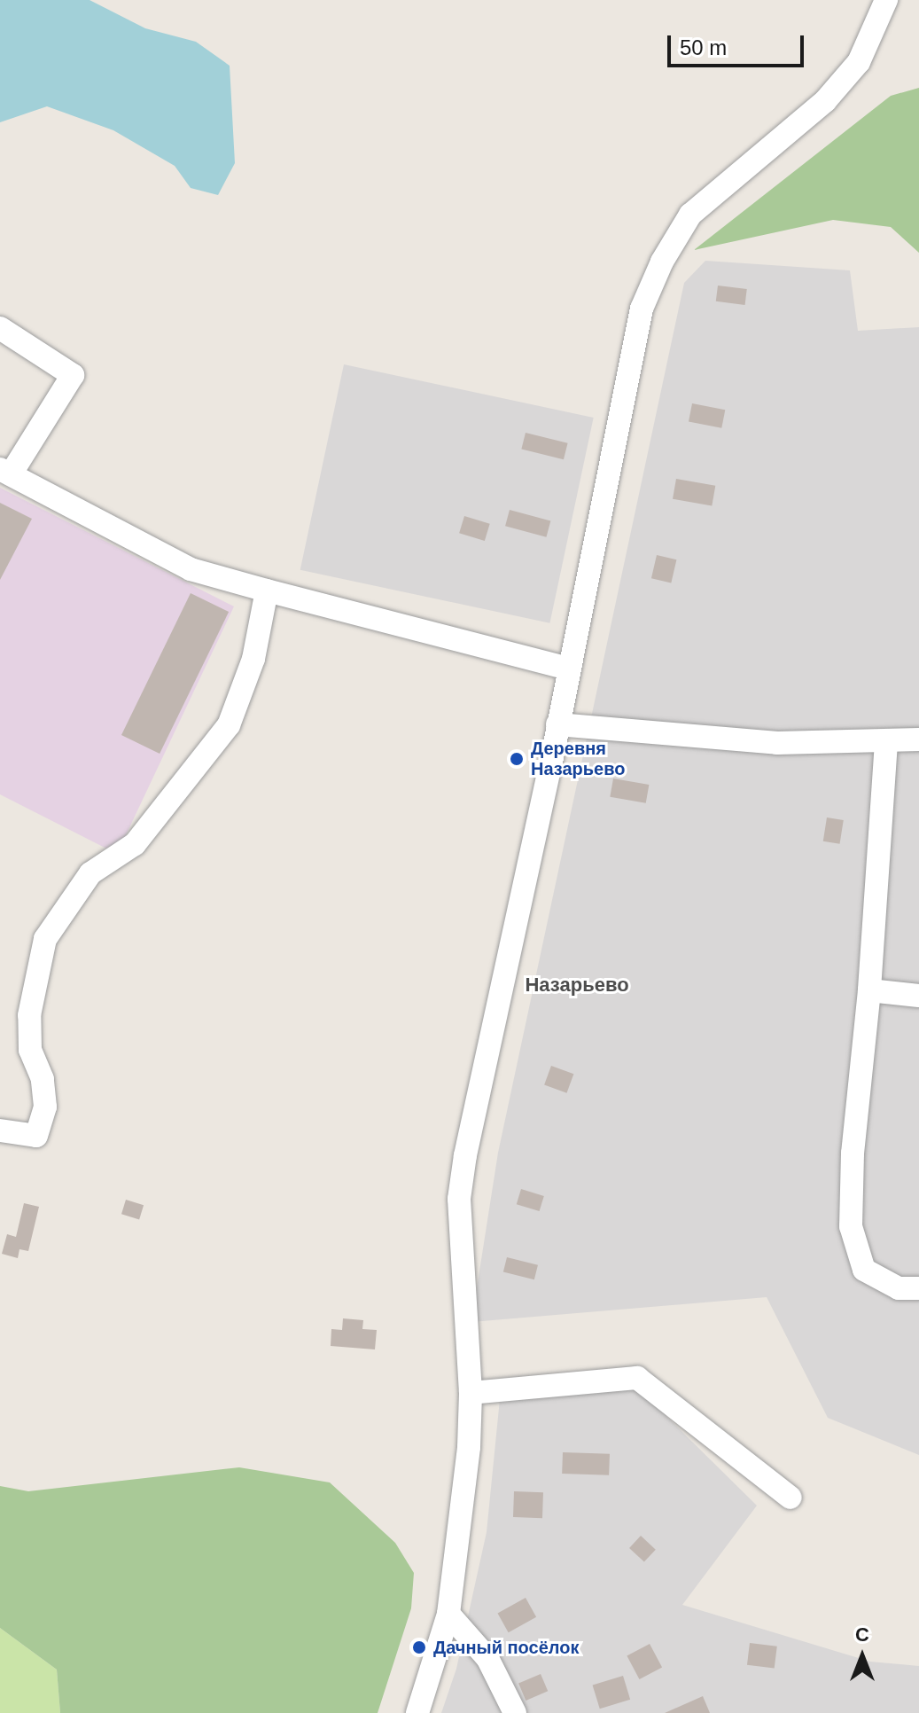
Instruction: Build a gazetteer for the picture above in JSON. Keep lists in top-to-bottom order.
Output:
{
  "districts": ["Назарьево"],
  "places": ["Деревня Назарьево", "Дачный посёлок"],
  "scale_bar": "50 m",
  "north": "top"
}
